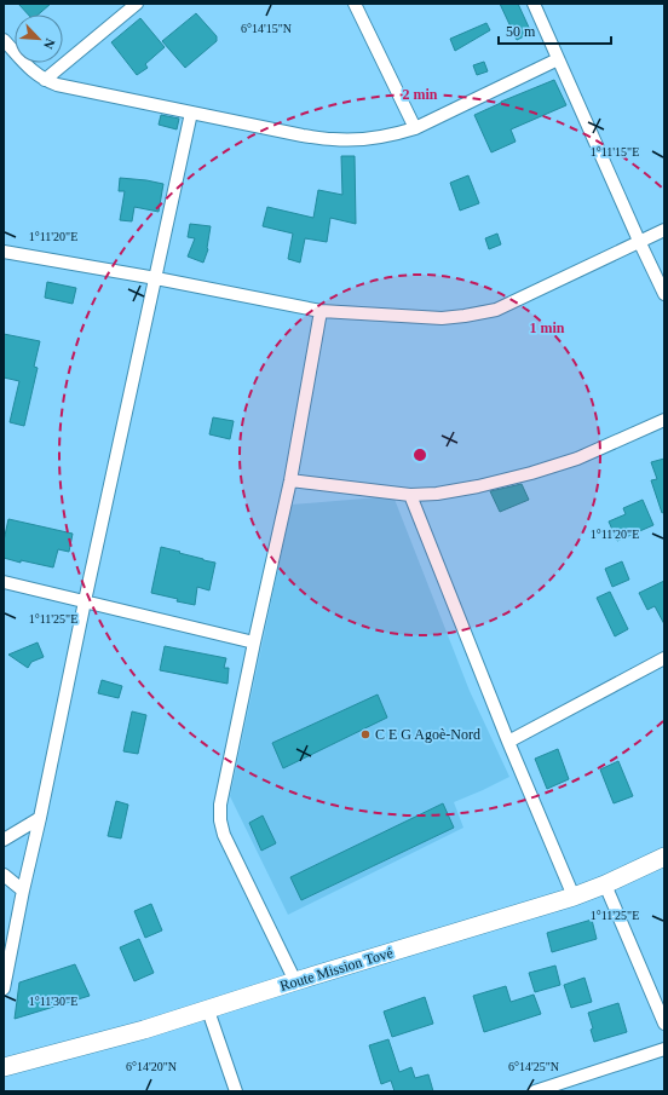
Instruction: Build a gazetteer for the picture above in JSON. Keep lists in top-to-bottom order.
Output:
{
  "streets": {
    "street": ["Route Mission Tové"]
  },
  "places": ["C E G Agoè-Nord"],
  "scale_bar": "50 m",
  "north": "bottom right",
  "coordinates": [
    "6°14'15\"N",
    "1°11'15\"E",
    "1°11'20\"E",
    "1°11'25\"E",
    "1°11'30\"E",
    "6°14'20\"N",
    "6°14'25\"N"
  ],
  "rings": ["2 min", "1 min"]
}
